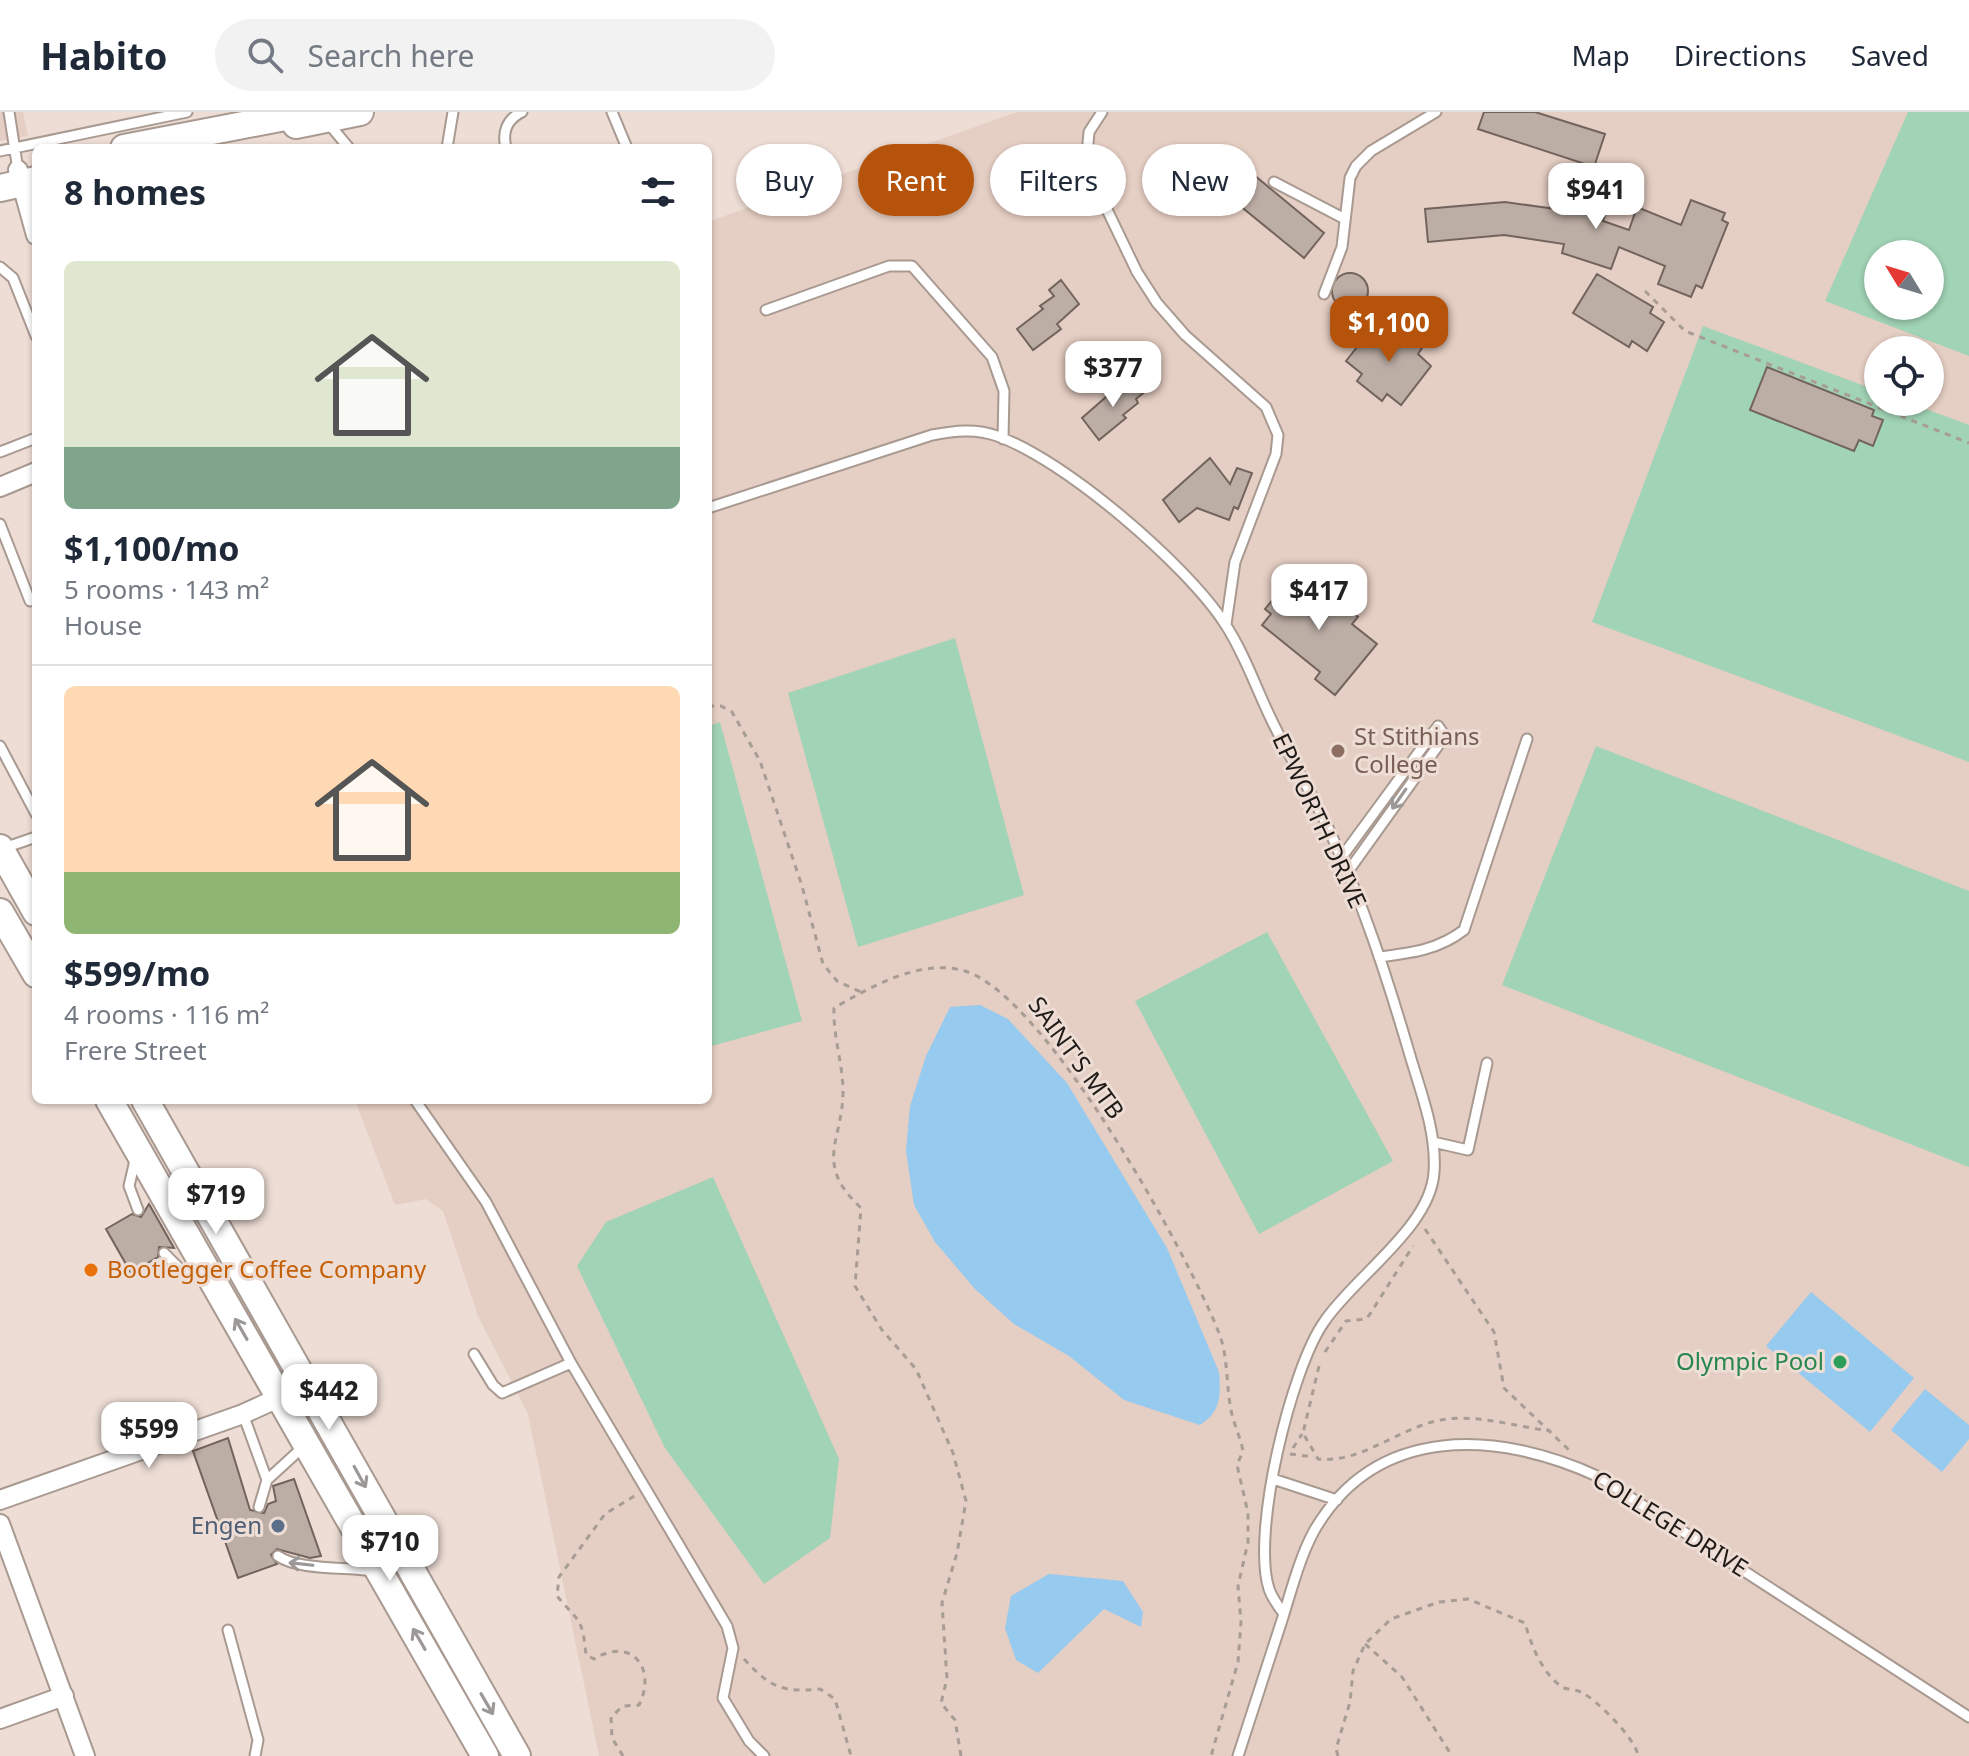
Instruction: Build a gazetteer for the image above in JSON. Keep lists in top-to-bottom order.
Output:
{
  "streets": {
    "lane": ["EPWORTH DRIVE", "COLLEGE DRIVE"],
    "path": ["SAINT'S MTB"]
  },
  "crossings": [
    ["EPWORTH DRIVE", "COLLEGE DRIVE"]
  ],
  "places": [
    "St Stithians College",
    "Bootlegger Coffee Company",
    "Olympic Pool",
    "Engen"
  ],
  "north": "top left",
  "page": {
    "header": "Habito",
    "search": "Search here",
    "nav": ["Map", "Directions", "Saved"],
    "chip": [
      "Buy",
      "Rent",
      "Filters",
      "New"
    ],
    "heading": "8 homes",
    "price": [
      "$941",
      "$1,100",
      "$377",
      "$417",
      "$719",
      "$442",
      "$599",
      "$710"
    ],
    "list": [
      {
        "name": "$1,100/mo",
        "note": "5 rooms · 143 m² · House"
      },
      {
        "name": "$599/mo",
        "note": "4 rooms · 116 m² · Frere Street"
      }
    ]
  }
}
